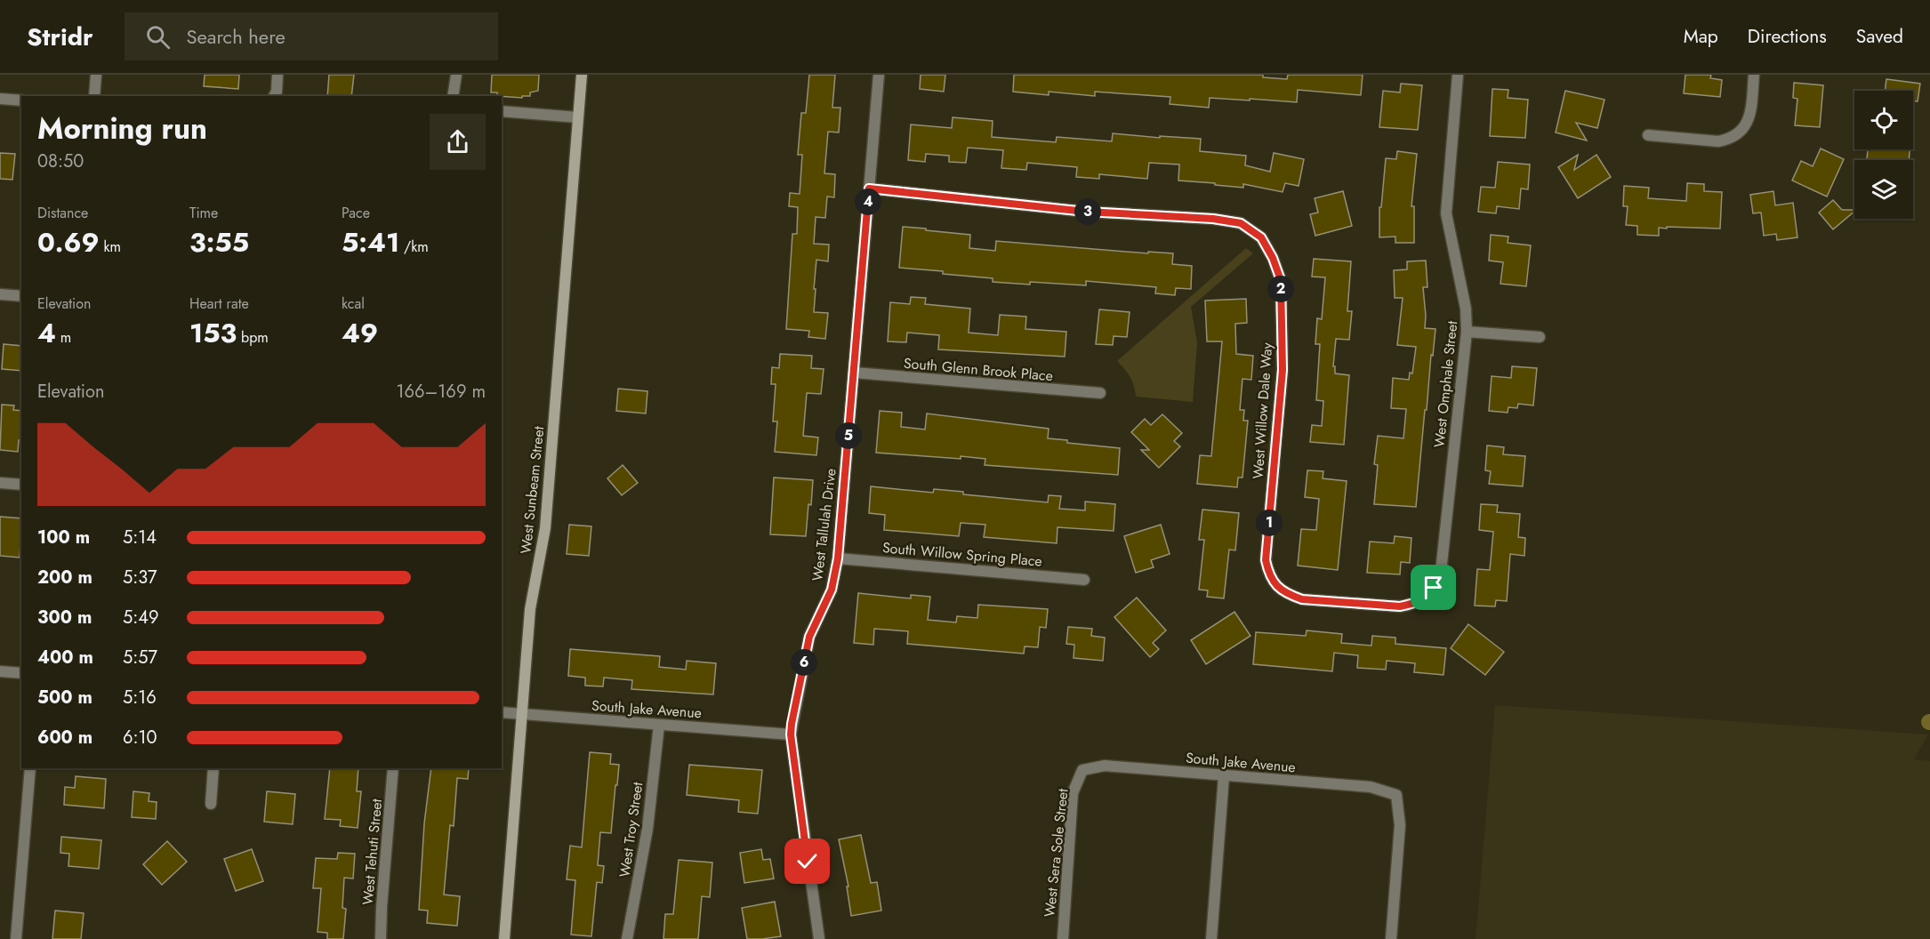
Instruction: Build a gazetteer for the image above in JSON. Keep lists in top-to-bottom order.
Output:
{
  "streets": {
    "street": [
      "South Glenn Brook Place",
      "West Omphale Street",
      "West Willow Dale Way",
      "West Sunbeam Street",
      "West Tallulah Drive",
      "South Willow Spring Place",
      "South Jake Avenue",
      "West Troy Street",
      "West Tehuti Street",
      "West Sera Sole Street"
    ]
  },
  "crossings": [
    ["South Glenn Brook Place", "West Tallulah Drive"],
    ["West Omphale Street", "West Willow Dale Way"],
    ["West Willow Dale Way", "West Tallulah Drive"],
    ["West Sunbeam Street", "South Jake Avenue"],
    ["West Tallulah Drive", "South Willow Spring Place"],
    ["West Tallulah Drive", "South Jake Avenue"],
    ["South Jake Avenue", "West Troy Street"],
    ["South Jake Avenue", "West Sera Sole Street"]
  ],
  "page": {
    "header": "Stridr",
    "search": "Search here",
    "nav": ["Map", "Directions", "Saved"],
    "heading": ["Morning run", "08:50"],
    "stats": [
      ["Distance", "0.69 km"],
      ["Time", "3:55"],
      ["Pace", "5:41 /km"],
      ["Elevation", "4 m"],
      ["Heart rate", "153 bpm"],
      ["kcal", "49"]
    ],
    "pins": [
      "4",
      "3",
      "2",
      "5",
      "1",
      "6"
    ],
    "chart": ["Elevation", "166–169 m"],
    "list": [
      {
        "name": "100 m",
        "note": "5:14"
      },
      {
        "name": "200 m",
        "note": "5:37"
      },
      {
        "name": "300 m",
        "note": "5:49"
      },
      {
        "name": "400 m",
        "note": "5:57"
      },
      {
        "name": "500 m",
        "note": "5:16"
      },
      {
        "name": "600 m",
        "note": "6:10"
      }
    ]
  }
}
